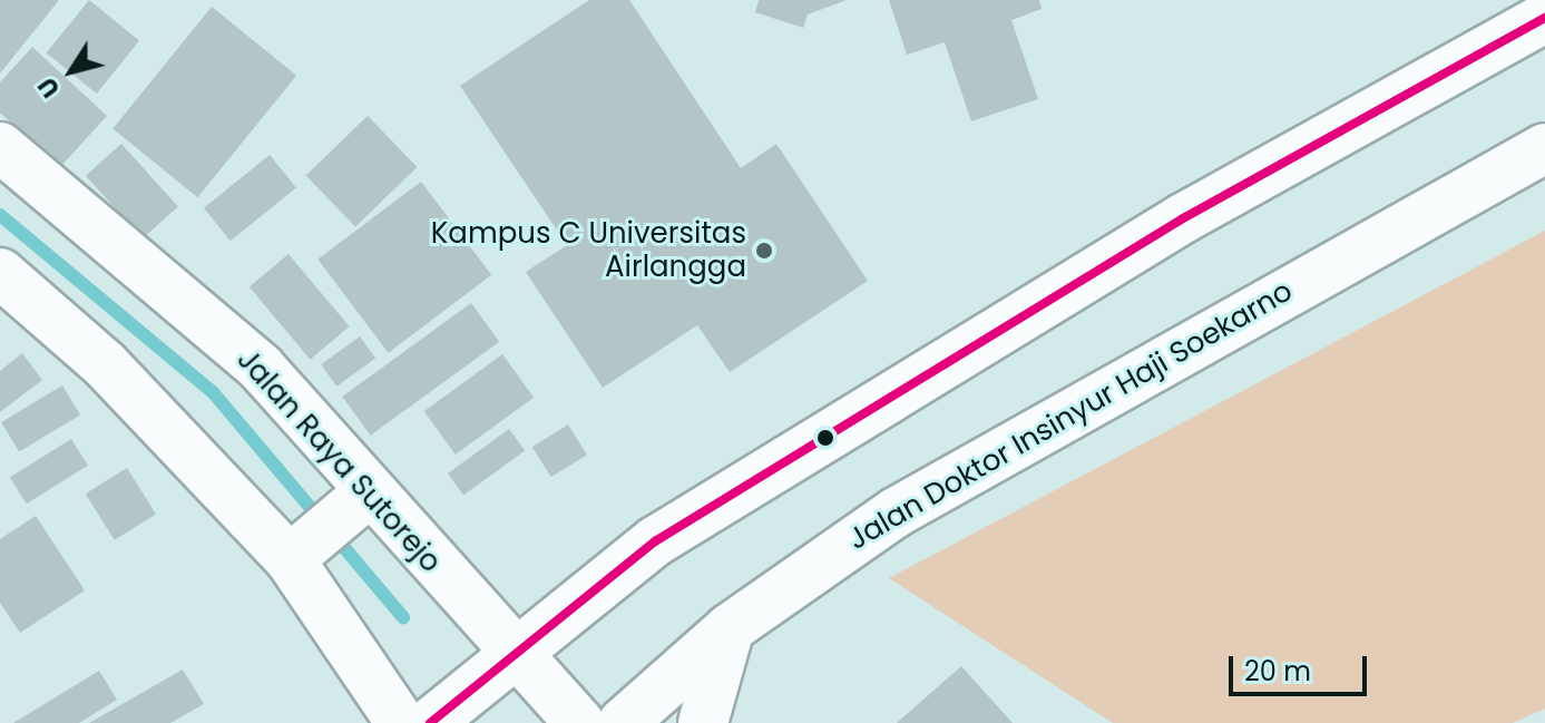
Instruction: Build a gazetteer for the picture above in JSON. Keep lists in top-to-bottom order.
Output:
{
  "streets": {
    "main road": ["Jalan Doktor Insinyur Haji Soekarno", "Jalan Raya Sutorejo"]
  },
  "places": ["Kampus C Universitas Airlangga"],
  "scale_bar": "20 m",
  "north": "bottom left"
}
